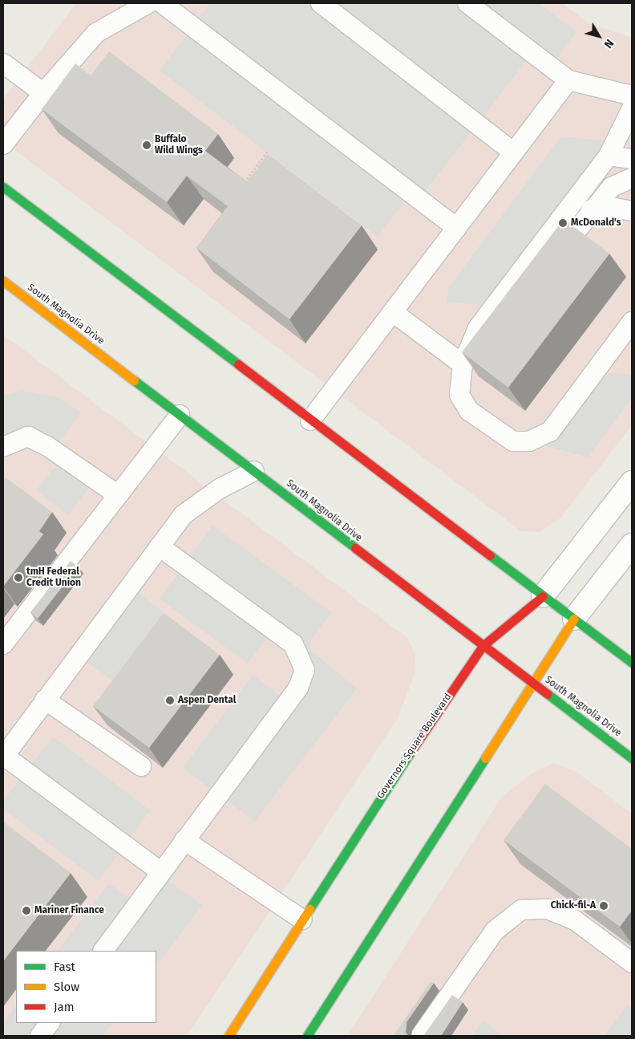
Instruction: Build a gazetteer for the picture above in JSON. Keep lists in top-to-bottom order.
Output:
{
  "streets": {
    "main road": ["South Magnolia Drive", "Governors Square Boulevard"]
  },
  "crossings": [
    ["South Magnolia Drive", "Governors Square Boulevard"]
  ],
  "places": [
    "Buffalo Wild Wings",
    "McDonald's",
    "tmH Federal Credit Union",
    "Aspen Dental",
    "Chick-fil-A",
    "Mariner Finance"
  ],
  "legend": ["Fast", "Slow", "Jam"],
  "north": "bottom right"
}
